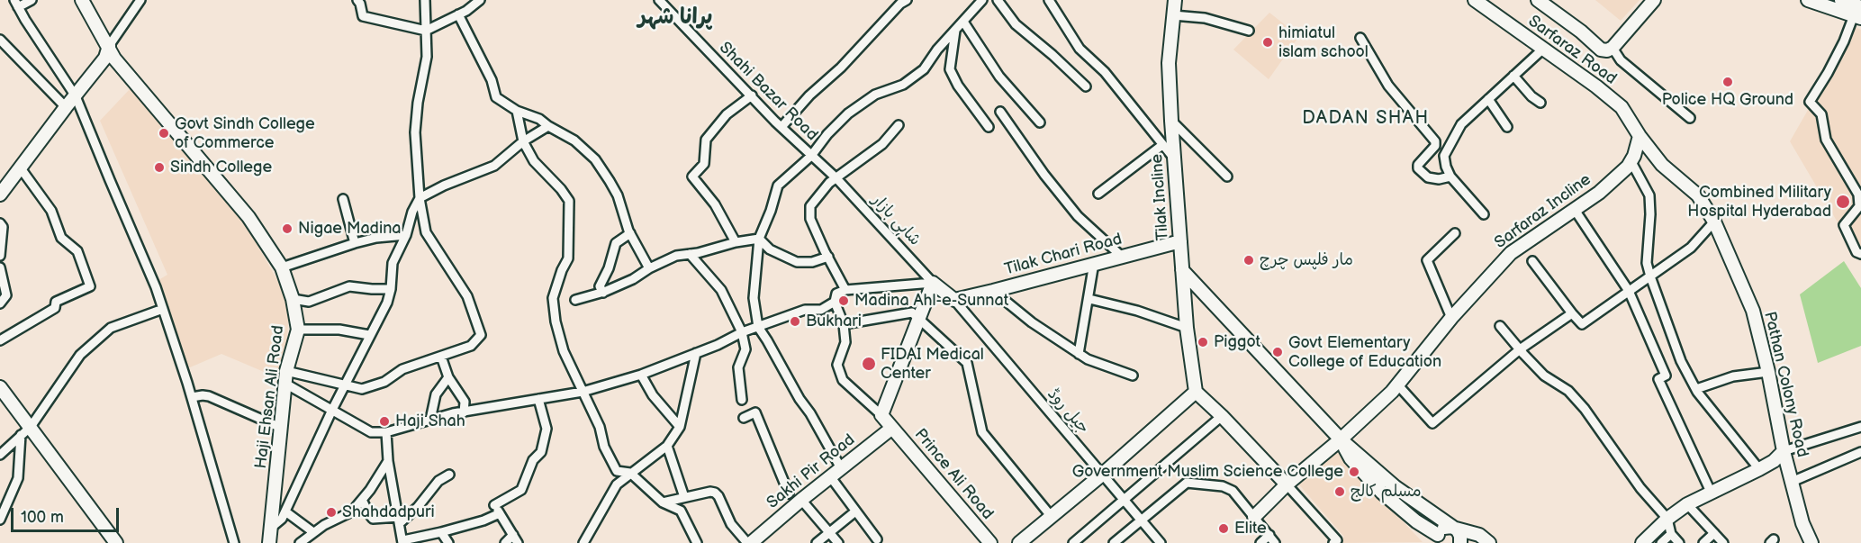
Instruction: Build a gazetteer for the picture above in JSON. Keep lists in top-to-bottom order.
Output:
{
  "streets": {
    "street": [
      "Sarfaraz Road",
      "Shahi Bazar Road",
      "Tilak Incline",
      "Sarfaraz Incline",
      "شاہی بازار",
      "Tilak Chari Road",
      "Pathan Colony Road",
      "Haji Ehsan Ali Road",
      "جیل روڈ",
      "Sakhi Pir Road",
      "Prince Ali Road"
    ]
  },
  "crossings": [
    ["Sarfaraz Road", "Sarfaraz Incline"],
    ["Sarfaraz Road", "Pathan Colony Road"],
    ["Shahi Bazar Road", "شاہی بازار"],
    ["Tilak Incline", "Tilak Chari Road"],
    ["Sarfaraz Incline", "Pathan Colony Road"],
    ["Tilak Chari Road", "جیل روڈ"],
    ["Sakhi Pir Road", "Prince Ali Road"]
  ],
  "districts": ["پرانا شہر", "DADAN SHAH"],
  "places": [
    "himiatul islam school",
    "Police HQ Ground",
    "Govt Sindh College of Commerce",
    "Sindh College",
    "Combined Military Hospital Hyderabad",
    "Nigae Madina",
    "مار فلپس چرچ",
    "Madina Ahl-e-Sunnat",
    "Bukhari",
    "Piggot",
    "Govt Elementary College of Education",
    "FIDAI Medical Center",
    "Haji Shah",
    "Government Muslim Science College",
    "مسلم کالج",
    "Shahdadpuri",
    "Elite"
  ],
  "scale_bar": "100 m"
}
